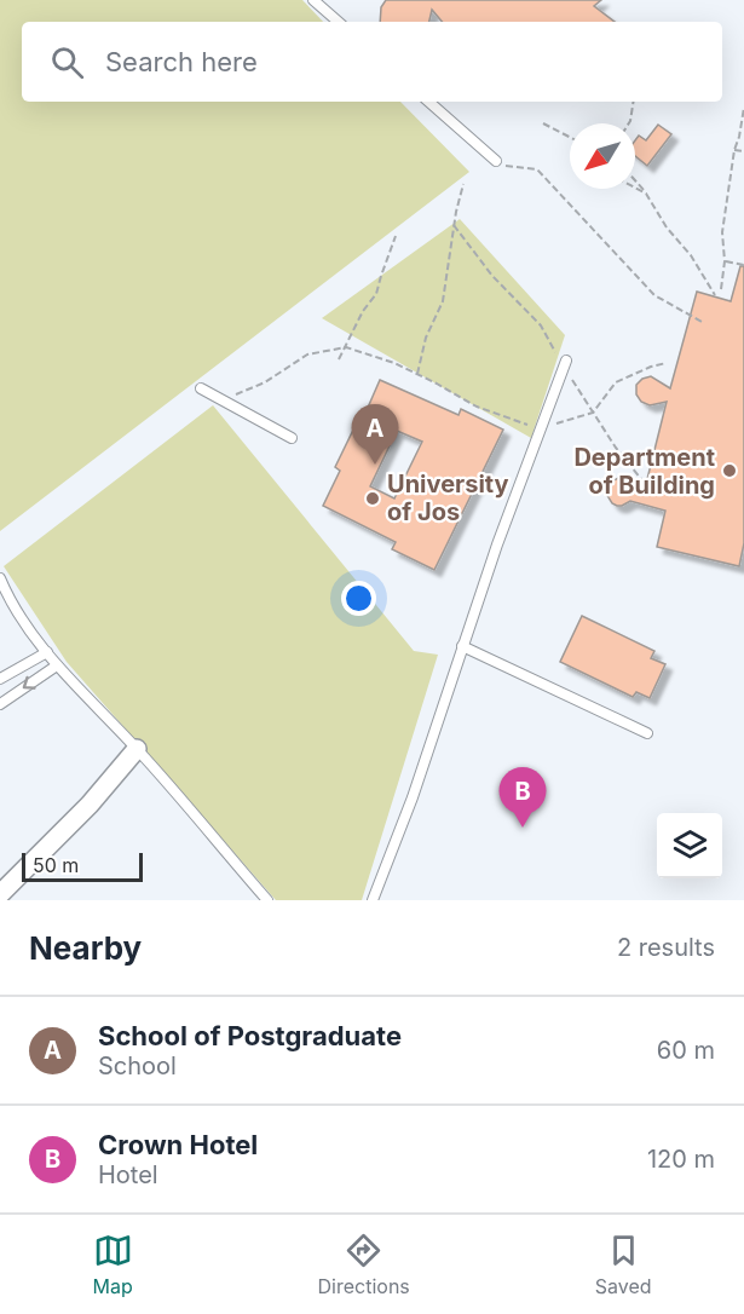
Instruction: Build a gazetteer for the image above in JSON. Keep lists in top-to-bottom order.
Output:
{
  "places": ["Department of Building", "University of Jos"],
  "scale_bar": "50 m",
  "north": "bottom left",
  "page": {
    "search": "Search here",
    "pins": ["A", "B"],
    "scale": "50 m",
    "heading": ["Nearby", "2 results"],
    "list": [
      {
        "mark": "A",
        "name": "School of Postgraduate",
        "note": "School",
        "value": "60 m"
      },
      {
        "mark": "B",
        "name": "Crown Hotel",
        "note": "Hotel",
        "value": "120 m"
      }
    ],
    "nav": ["Map", "Directions", "Saved"]
  }
}
